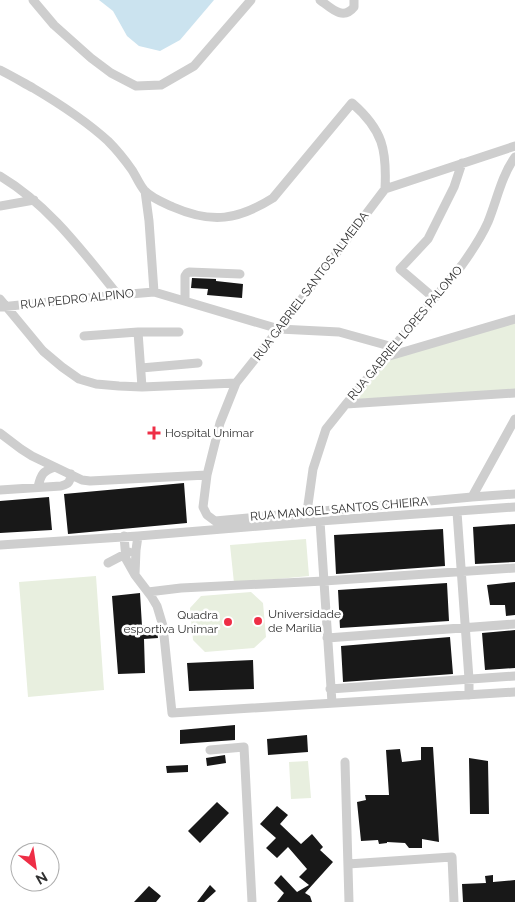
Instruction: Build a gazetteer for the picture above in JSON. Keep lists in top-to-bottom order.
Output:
{
  "streets": {
    "street": [
      "RUA GABRIEL SANTOS ALMEIDA",
      "RUA PEDRO ALPINO",
      "RUA GABRIEL LOPES PALOMO",
      "RUA MANOEL SANTOS CHIEIRA"
    ]
  },
  "crossings": [
    ["RUA GABRIEL SANTOS ALMEIDA", "RUA MANOEL SANTOS CHIEIRA"],
    ["RUA GABRIEL LOPES PALOMO", "RUA MANOEL SANTOS CHIEIRA"]
  ],
  "places": {
    "health": ["Hospital Unimar"],
    "other": ["Universidade de Marília", "Quadra esportiva Unimar"]
  },
  "north": "bottom right"
}
